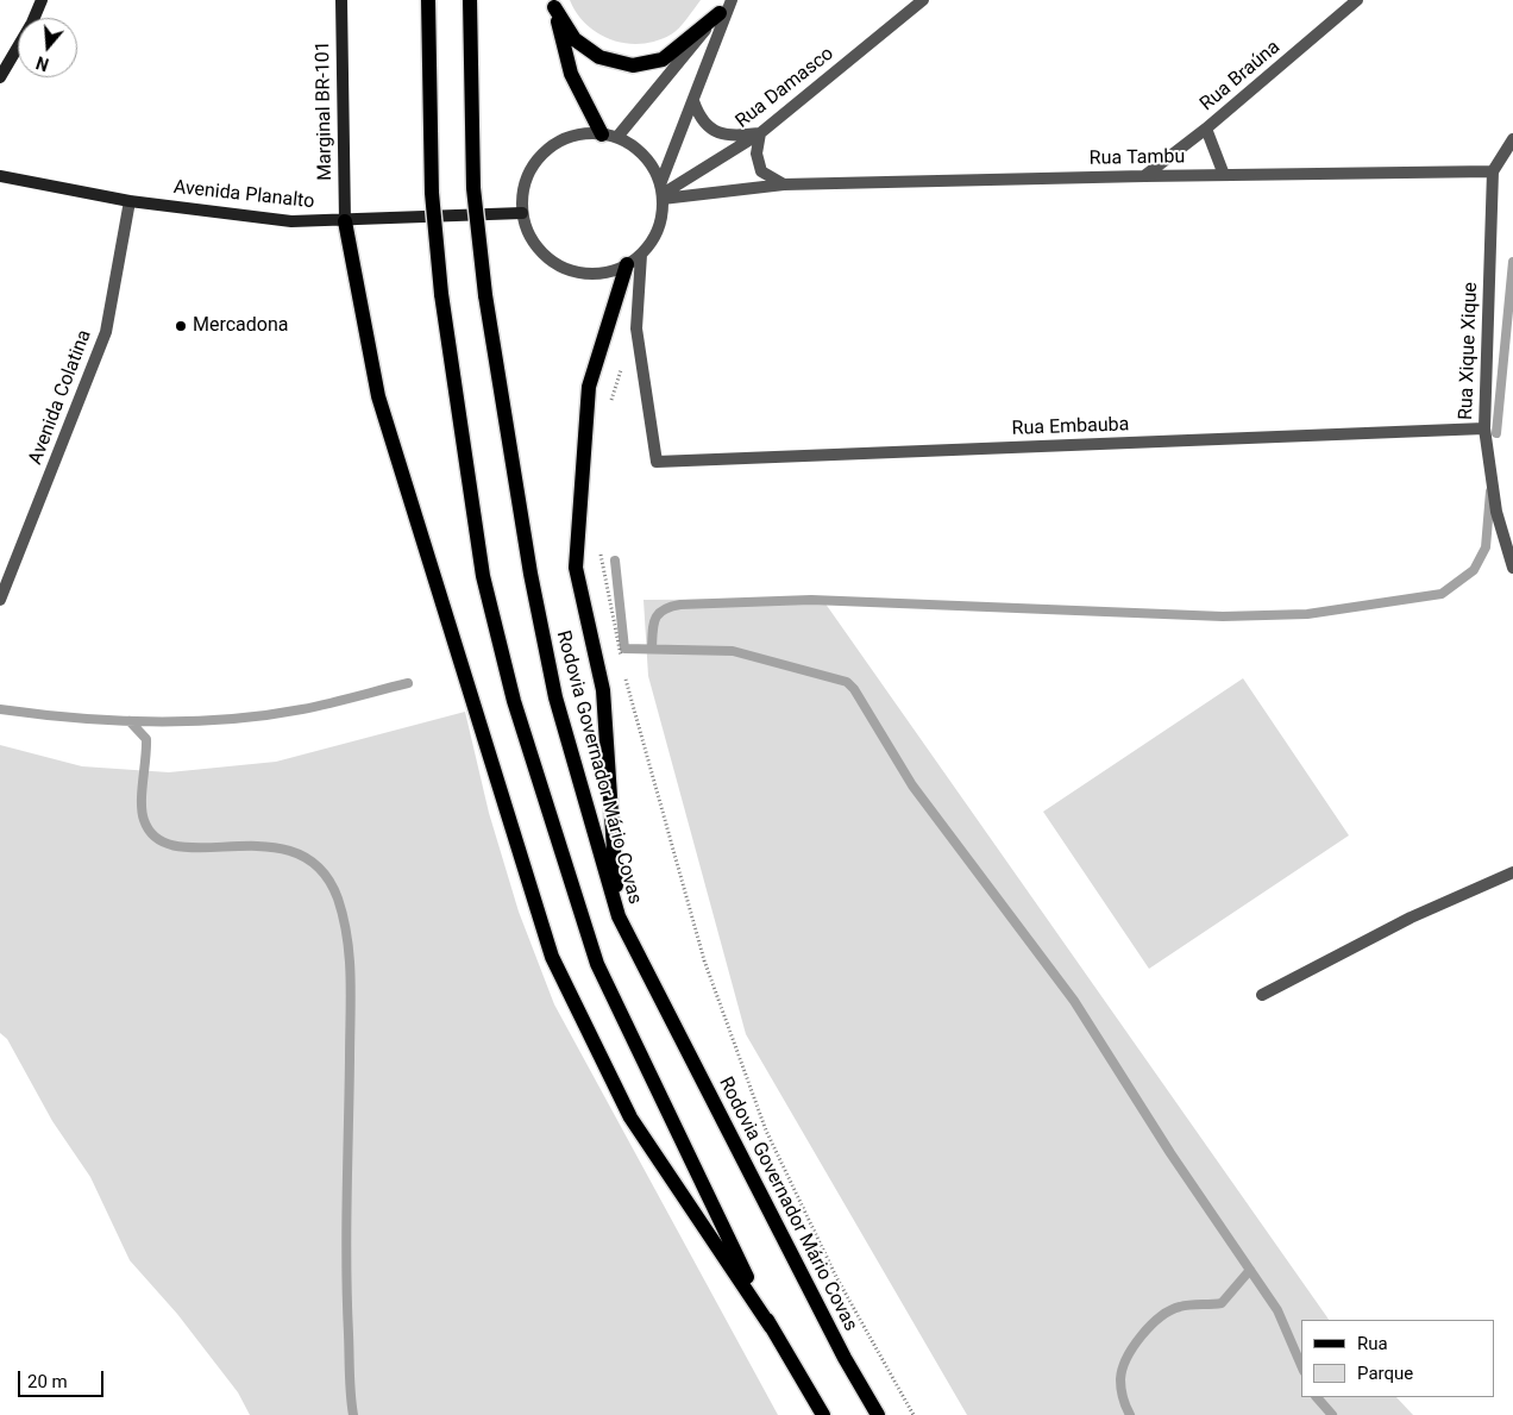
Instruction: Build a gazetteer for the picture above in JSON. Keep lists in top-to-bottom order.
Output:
{
  "streets": {
    "main road": ["Rodovia Governador Mário Covas"],
    "street": [
      "Rua Braúna",
      "Rua Damasco",
      "Marginal BR-101",
      "Rua Tambu",
      "Avenida Planalto",
      "Rua Xique Xique",
      "Avenida Colatina",
      "Rua Embauba"
    ]
  },
  "crossings": [
    ["Rua Braúna", "Rua Tambu"],
    ["Rua Damasco", "Rua Tambu"],
    ["Rua Damasco", "Avenida Planalto"],
    ["Rua Damasco", "Rua Embauba"],
    ["Marginal BR-101", "Avenida Planalto"],
    ["Rua Tambu", "Avenida Planalto"],
    ["Rua Tambu", "Rua Xique Xique"],
    ["Rua Tambu", "Rua Embauba"],
    ["Avenida Planalto", "Avenida Colatina"],
    ["Avenida Planalto", "Rua Embauba"],
    ["Rua Xique Xique", "Rua Embauba"]
  ],
  "places": ["Mercadona"],
  "legend": ["Rua", "Parque"],
  "scale_bar": "20 m",
  "north": "bottom"
}
